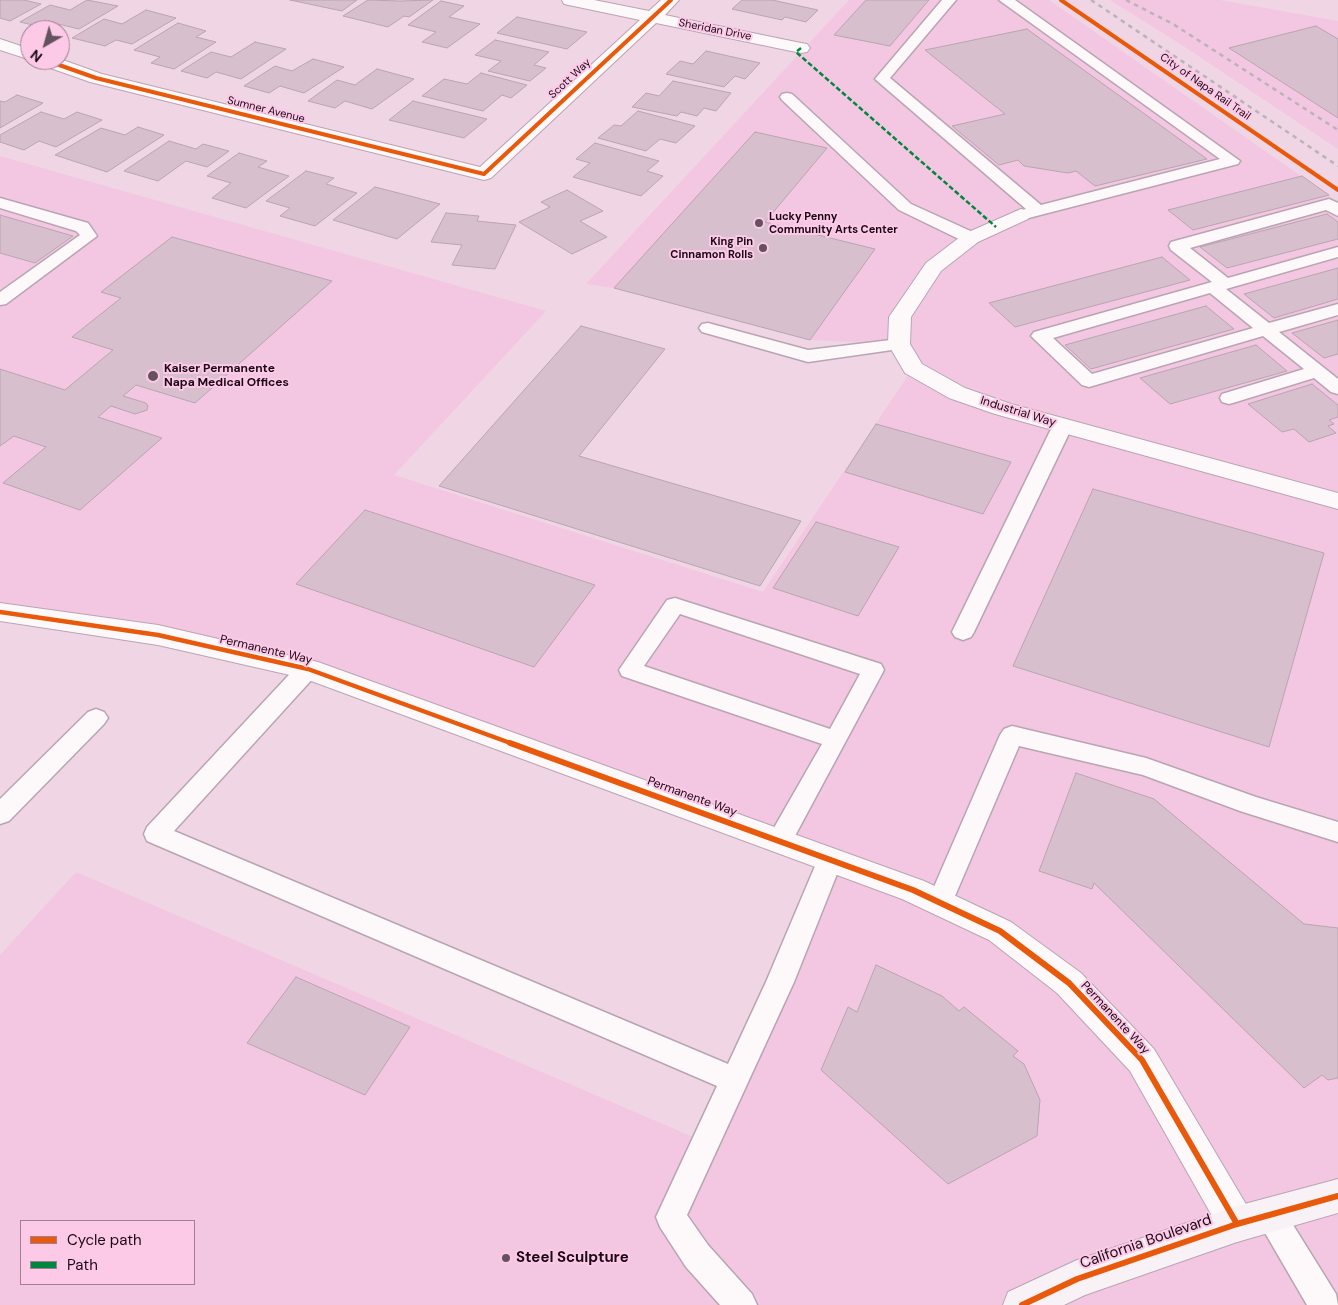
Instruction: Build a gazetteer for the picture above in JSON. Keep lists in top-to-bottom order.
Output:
{
  "streets": {
    "street": [
      "Sheridan Drive",
      "Scott Way",
      "Sumner Avenue",
      "Industrial Way",
      "Permanente Way",
      "California Boulevard"
    ],
    "cycle path": ["City of Napa Rail Trail"]
  },
  "crossings": [
    ["Sheridan Drive", "Scott Way"],
    ["Scott Way", "Sumner Avenue"],
    ["Permanente Way", "California Boulevard"]
  ],
  "places": [
    "Lucky Penny Community Arts Center",
    "King Pin Cinnamon Rolls",
    "Kaiser Permanente Napa Medical Offices",
    "Steel Sculpture"
  ],
  "legend": ["Cycle path", "Path"],
  "north": "bottom left"
}
